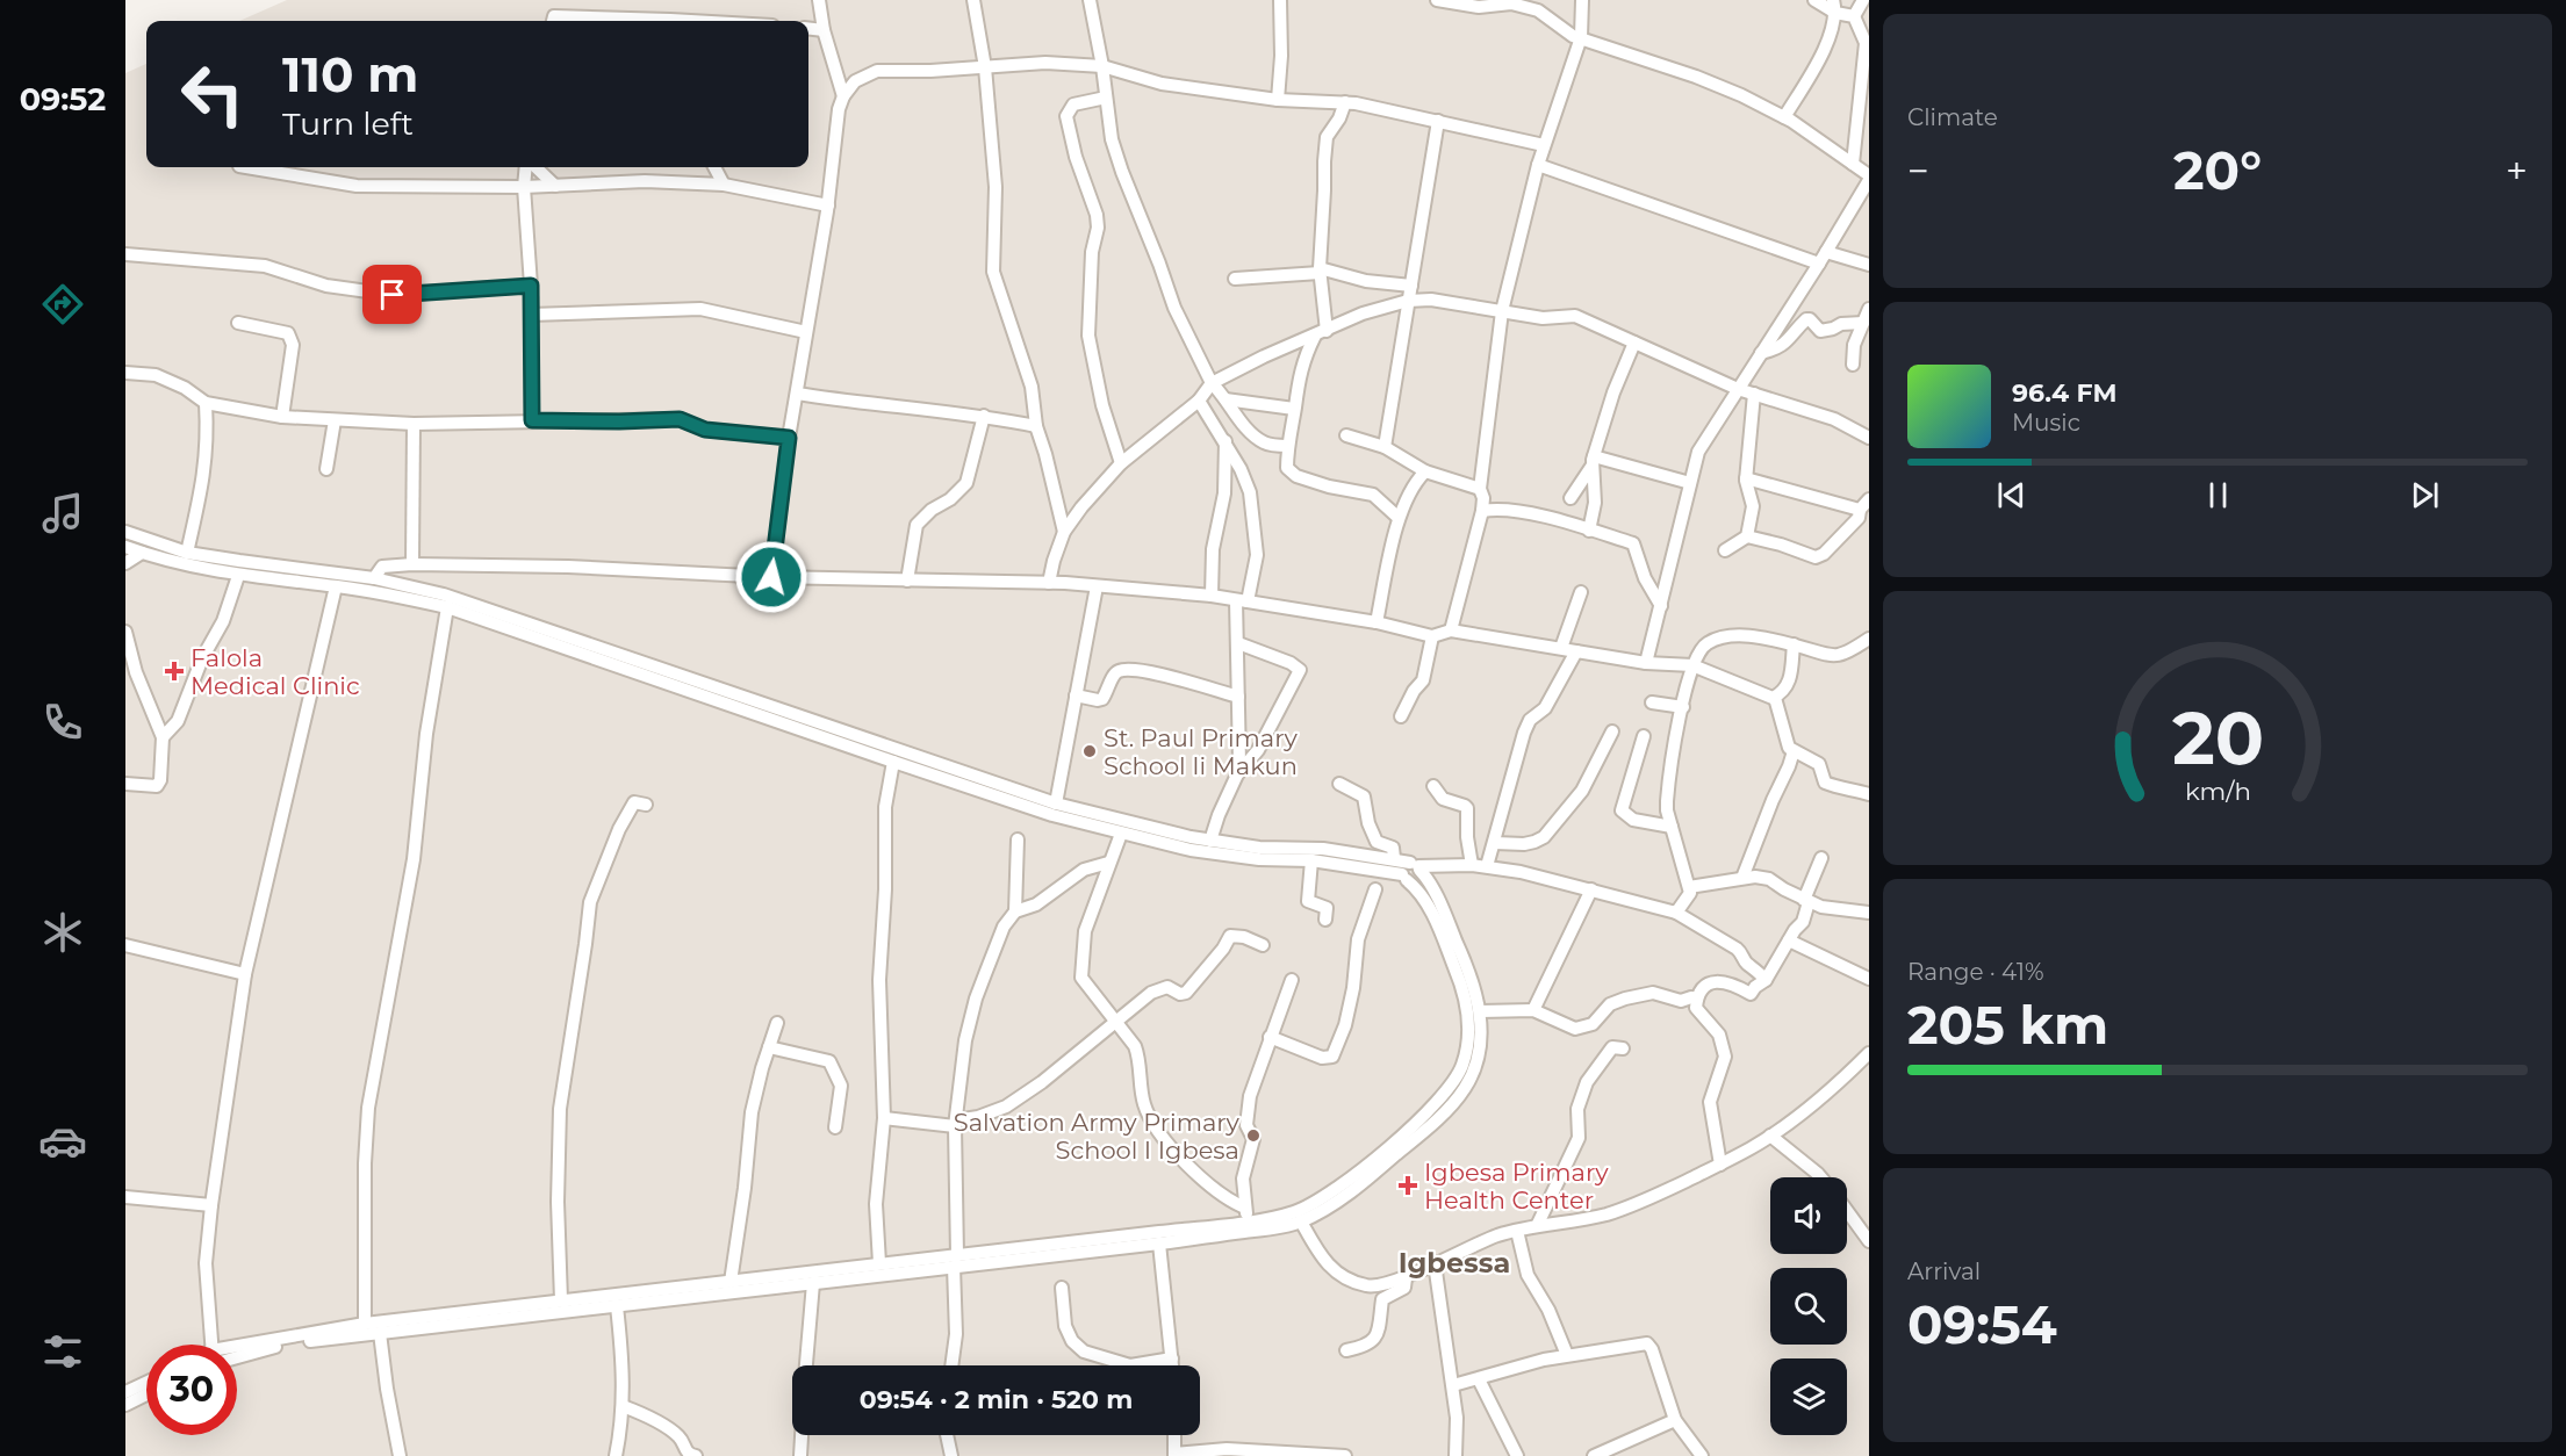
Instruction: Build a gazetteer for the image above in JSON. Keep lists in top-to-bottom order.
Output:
{
  "districts": ["Igbessa"],
  "places": {
    "health": ["Falola Medical Clinic", "Igbesa Primary Health Center"],
    "other": ["St. Paul Primary School Ii Makun", "Salvation Army Primary School I Igbesa"]
  },
  "page": {
    "tabs": "09:52",
    "tile": [
      "Climate",
      ["Range · 41%", "205 km"],
      ["Arrival", "09:54"]
    ],
    "turn": ["110 m", "Turn left"],
    "heat": ["−", "20°", "+"],
    "song": ["96.4 FM", "Music"],
    "limit": "30",
    "trip": "09:54 · 2 min · 520 m",
    "gauge": ["20", "km/h"]
  }
}
